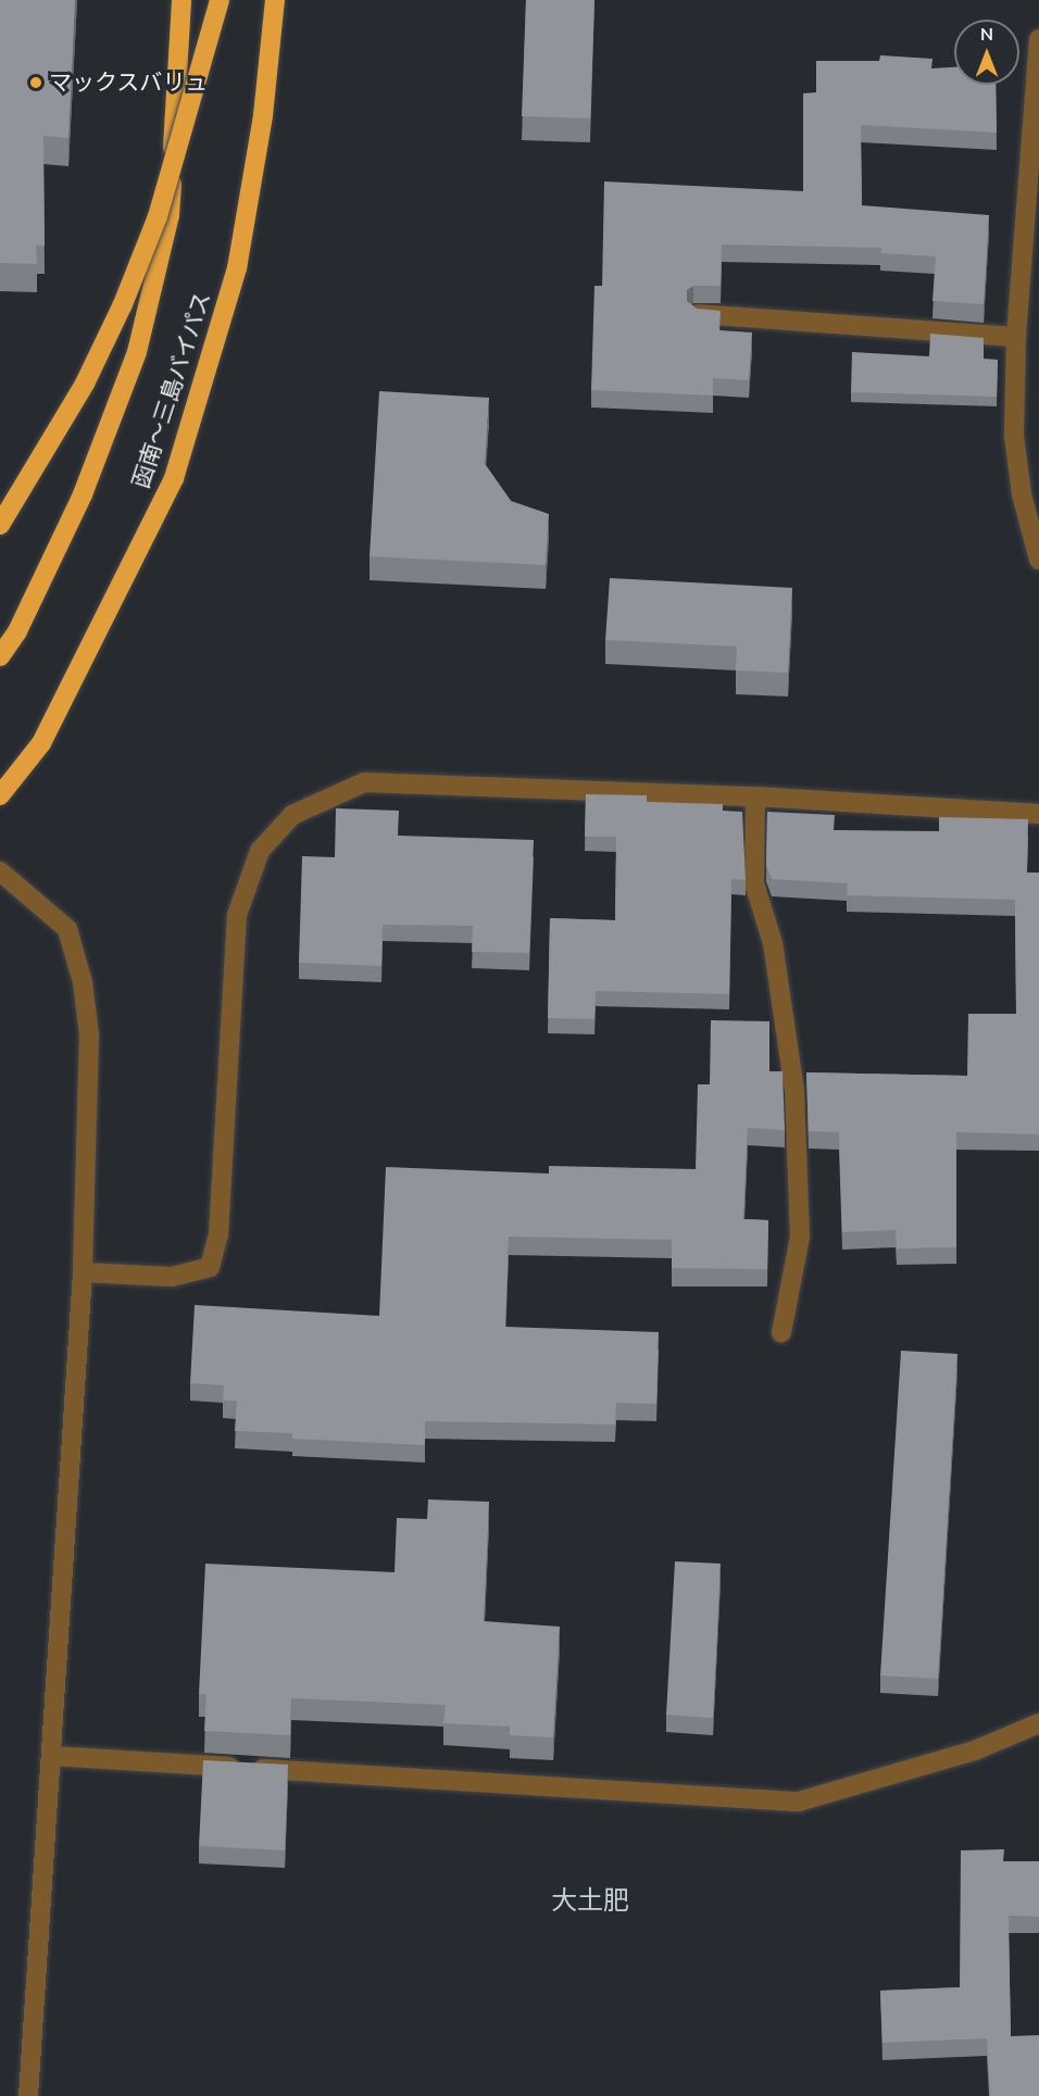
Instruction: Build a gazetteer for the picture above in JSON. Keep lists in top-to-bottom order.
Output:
{
  "streets": {
    "highway": ["函南～三島バイパス"]
  },
  "districts": ["大土肥"],
  "places": ["マックスバリュ"],
  "north": "top"
}
